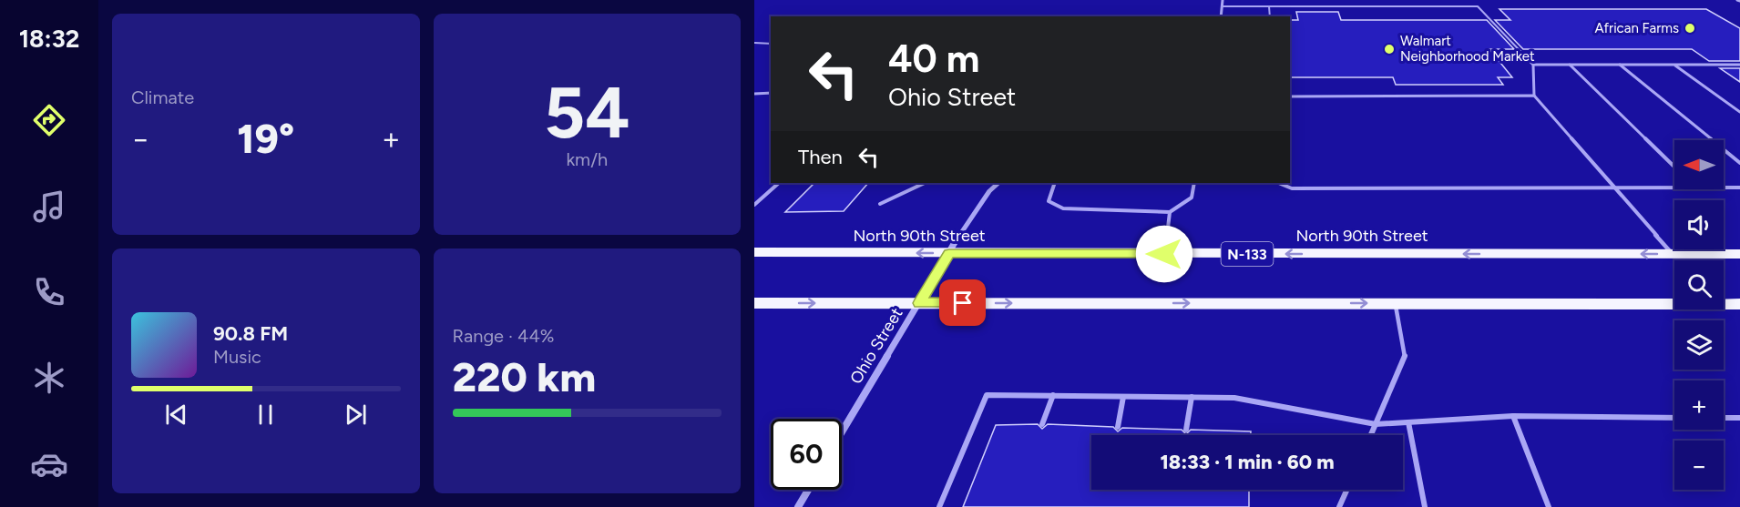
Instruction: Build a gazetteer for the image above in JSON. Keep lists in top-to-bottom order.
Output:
{
  "streets": {
    "main road": ["North 90th Street", "N-133"],
    "street": ["Ohio Street"]
  },
  "crossings": [
    ["North 90th Street", "Ohio Street"]
  ],
  "places": ["African Farms", "Walmart Neighborhood Market"],
  "north": "left",
  "page": {
    "tabs": "18:32",
    "tile": [
      "Climate",
      ["54", "km/h"],
      ["Range · 44%", "220 km"]
    ],
    "turn": ["40 m", "Ohio Street"],
    "heat": ["−", "19°", "+"],
    "then": "Then",
    "map_buttons": ["+", "−"],
    "song": ["90.8 FM", "Music"],
    "limit": "60",
    "trip": "18:33 · 1 min · 60 m"
  }
}
